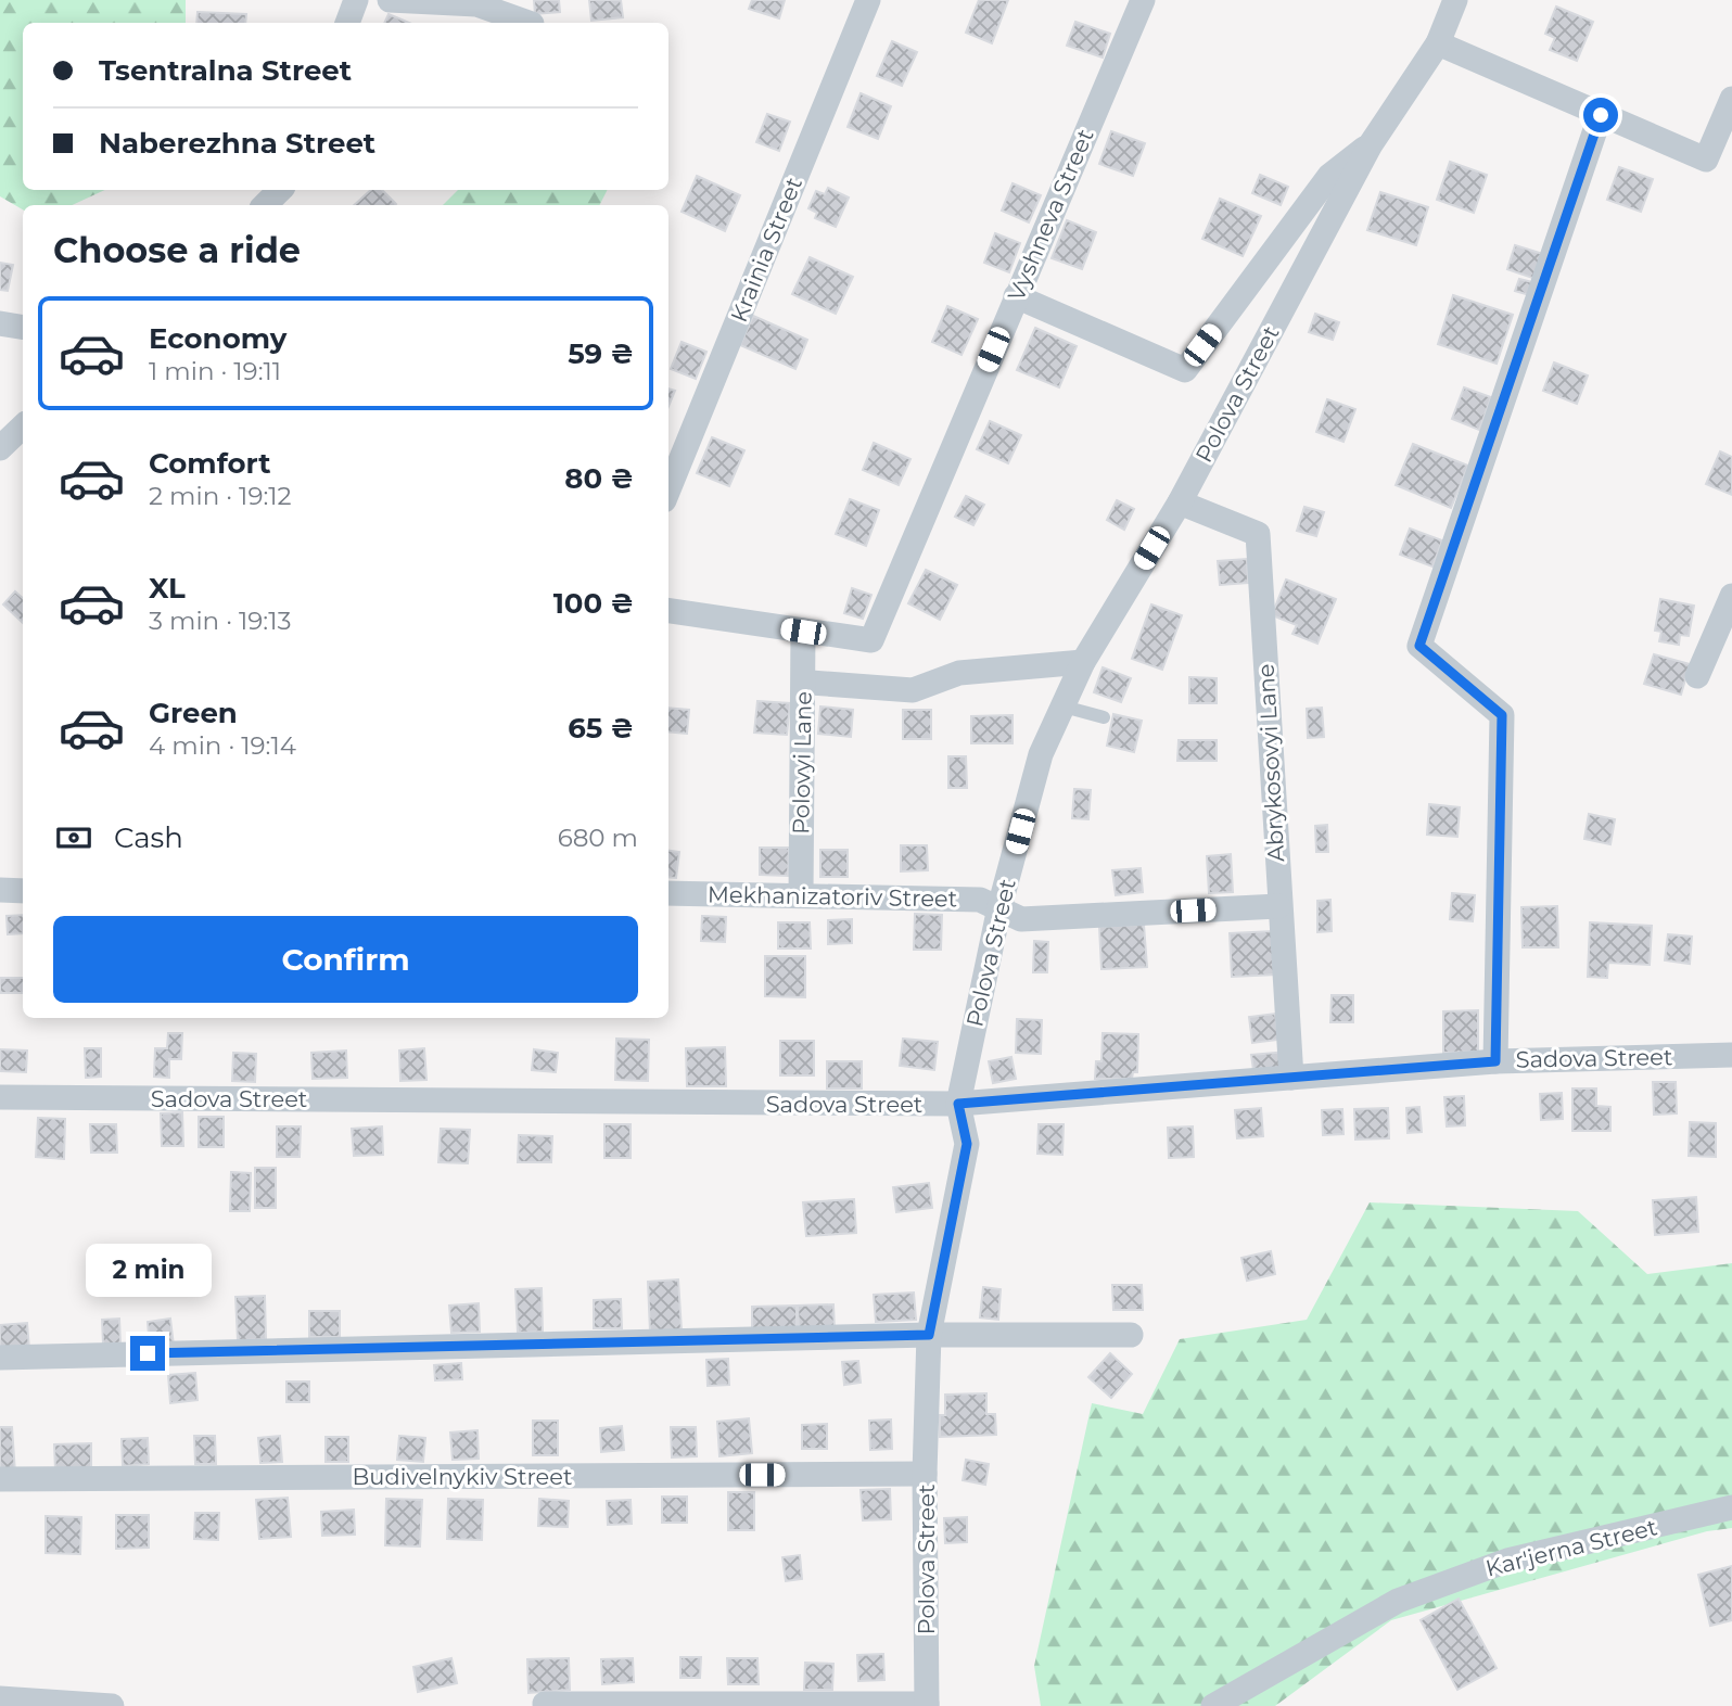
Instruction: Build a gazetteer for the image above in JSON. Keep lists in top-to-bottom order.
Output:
{
  "streets": {
    "street": [
      "Vyshneva Street",
      "Krainia Street",
      "Polova Street",
      "Polovyi Lane",
      "Abrykosovyi Lane",
      "Mekhanizatoriv Street",
      "Sadova Street",
      "Budivelnykiv Street",
      "Kar'jerna Street"
    ]
  },
  "crossings": [
    ["Vyshneva Street", "Polova Street"],
    ["Vyshneva Street", "Polovyi Lane"],
    ["Polova Street", "Abrykosovyi Lane"],
    ["Polova Street", "Mekhanizatoriv Street"],
    ["Polova Street", "Sadova Street"],
    ["Polova Street", "Budivelnykiv Street"],
    ["Polovyi Lane", "Mekhanizatoriv Street"],
    ["Abrykosovyi Lane", "Mekhanizatoriv Street"],
    ["Abrykosovyi Lane", "Sadova Street"]
  ],
  "page": {
    "banner": ["Tsentralna Street", "Naberezhna Street"],
    "heading": "Choose a ride",
    "list": [
      {
        "name": "Economy",
        "note": "1 min · 19:11",
        "value": "59 ₴"
      },
      {
        "name": "Comfort",
        "note": "2 min · 19:12",
        "value": "80 ₴"
      },
      {
        "name": "XL",
        "note": "3 min · 19:13",
        "value": "100 ₴"
      },
      {
        "name": "Green",
        "note": "4 min · 19:14",
        "value": "65 ₴"
      }
    ],
    "pay": ["Cash", "680 m"],
    "buttons": "Confirm",
    "bubble": "2 min"
  }
}
